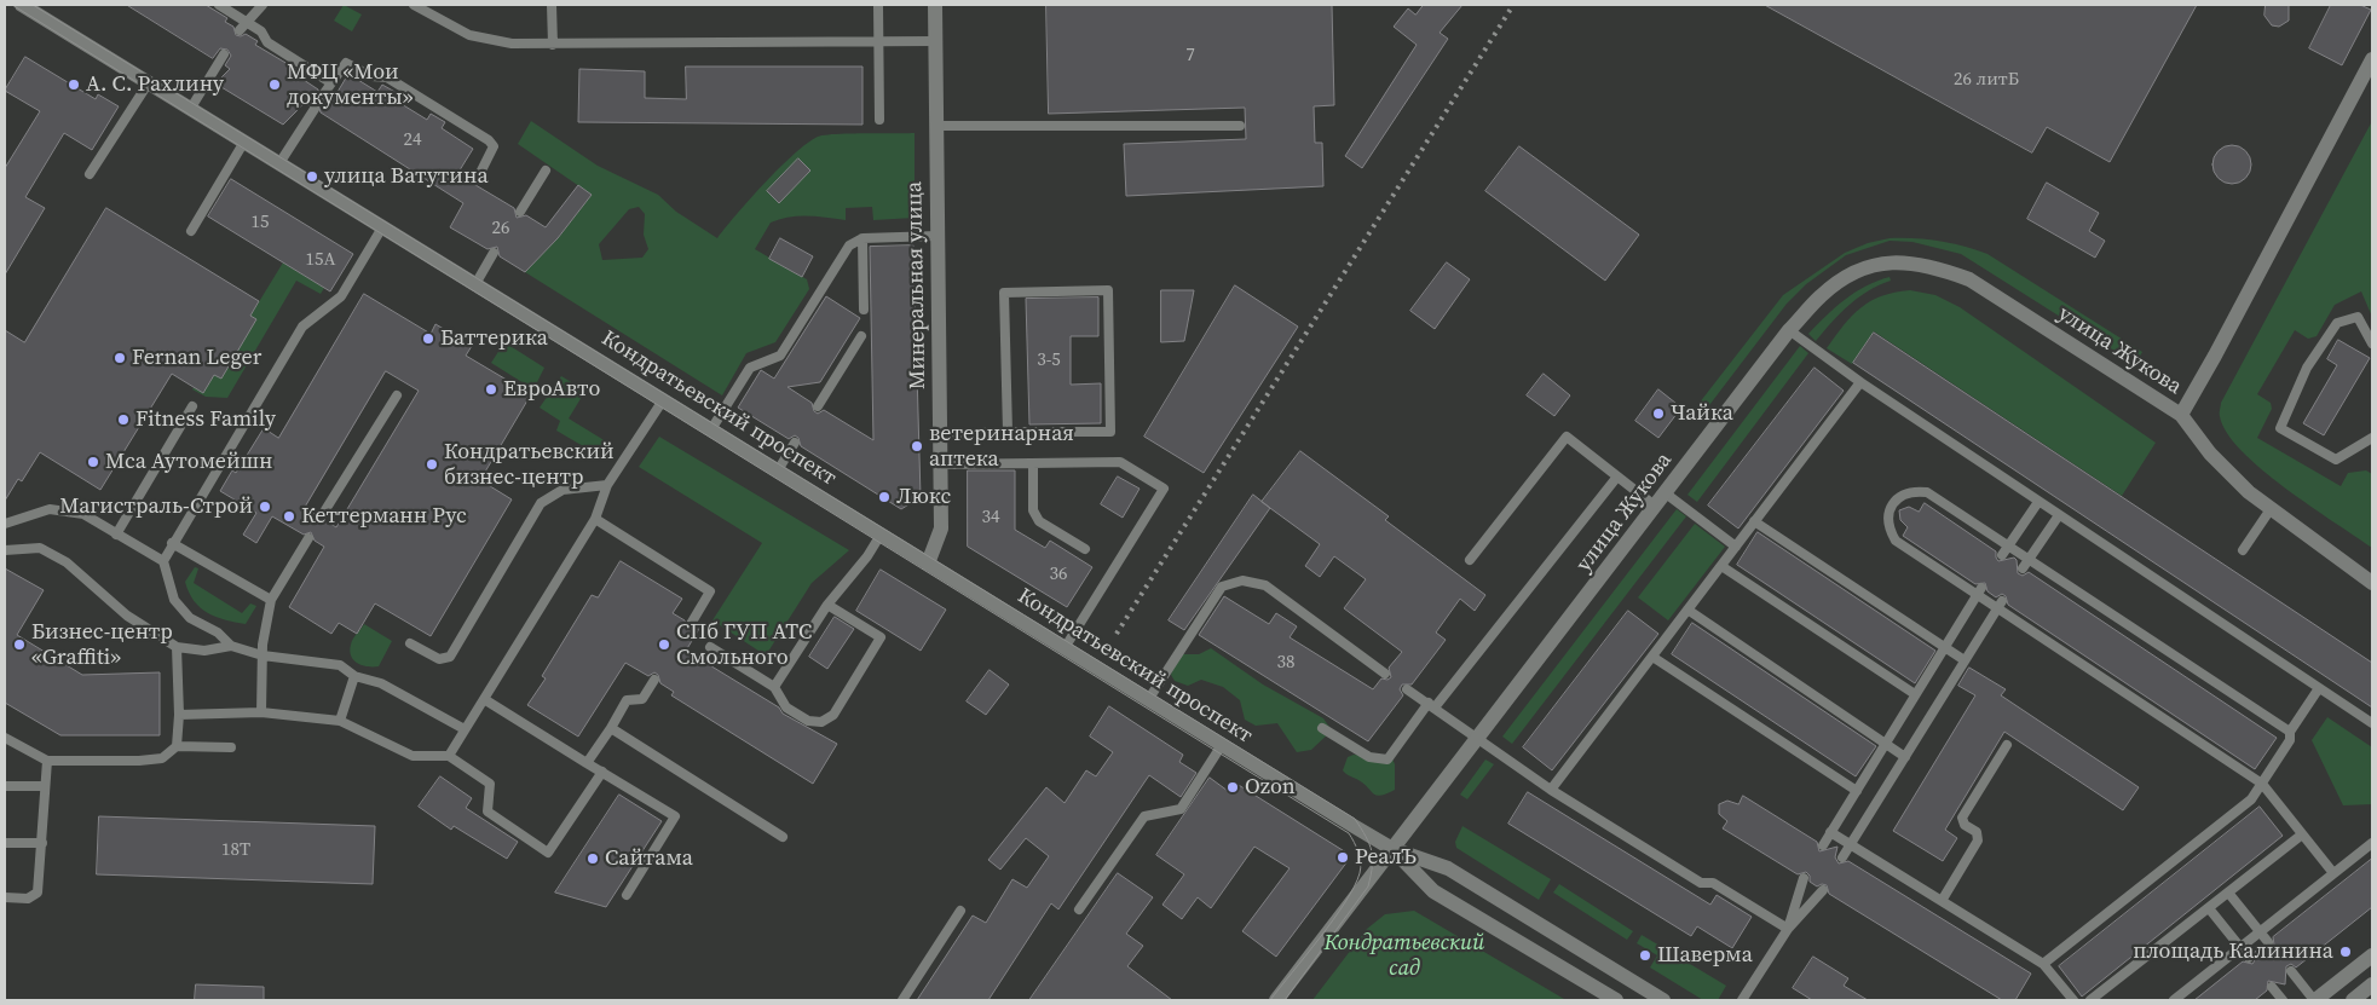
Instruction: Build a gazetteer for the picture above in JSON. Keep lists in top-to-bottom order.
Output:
{
  "streets": {
    "street": ["Минеральная улица", "улица Жукова", "Кондратьевский проспект"]
  },
  "crossings": [
    ["Минеральная улица", "Кондратьевский проспект"],
    ["улица Жукова", "Кондратьевский проспект"]
  ],
  "parks": ["Кондратьевский сад"],
  "places": [
    "А. С. Рахлину",
    "МФЦ «Мои документы»",
    "улица Ватутина",
    "Баттерика",
    "Fernan Leger",
    "ЕвроАвто",
    "Чайка",
    "Fitness Family",
    "ветеринарная аптека",
    "Мса Аутомейшн",
    "Кондратьевский бизнес-центр",
    "Люкс",
    "Магистраль-Строй",
    "Кеттерманн Рус",
    "Бизнес-центр «Graffiti»",
    "СПб ГУП АТС Смольного",
    "Ozon",
    "РеалЪ",
    "Сайтама",
    "площадь Калинина",
    "Шаверма"
  ],
  "house_numbers": [
    "7",
    "26 литБ",
    "24",
    "15",
    "26",
    "15А",
    "3-5",
    "34",
    "36",
    "38",
    "18Т"
  ]
}
